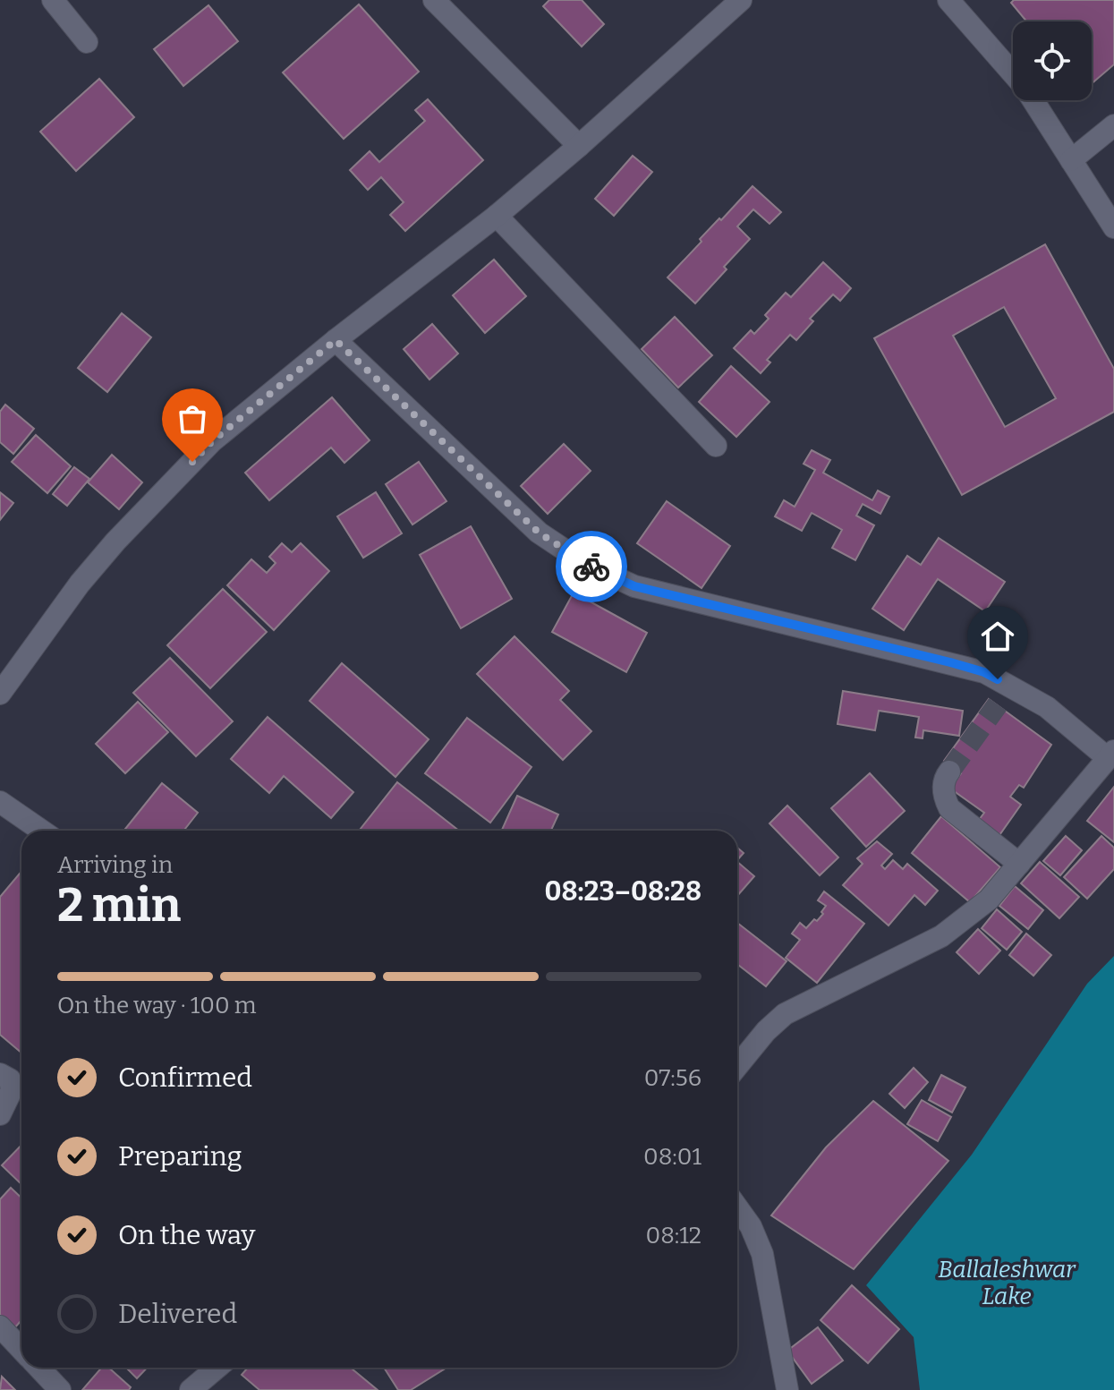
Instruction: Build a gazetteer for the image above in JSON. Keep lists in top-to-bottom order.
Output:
{
  "water": ["Ballaleshwar Lake"],
  "page": {
    "heading": ["2 min", "Arriving in", "08:23–08:28"],
    "bar": "On the way · 100 m",
    "list": [
      ["Confirmed", "07:56"],
      ["Preparing", "08:01"],
      ["On the way", "08:12"],
      "Delivered"
    ]
  }
}
